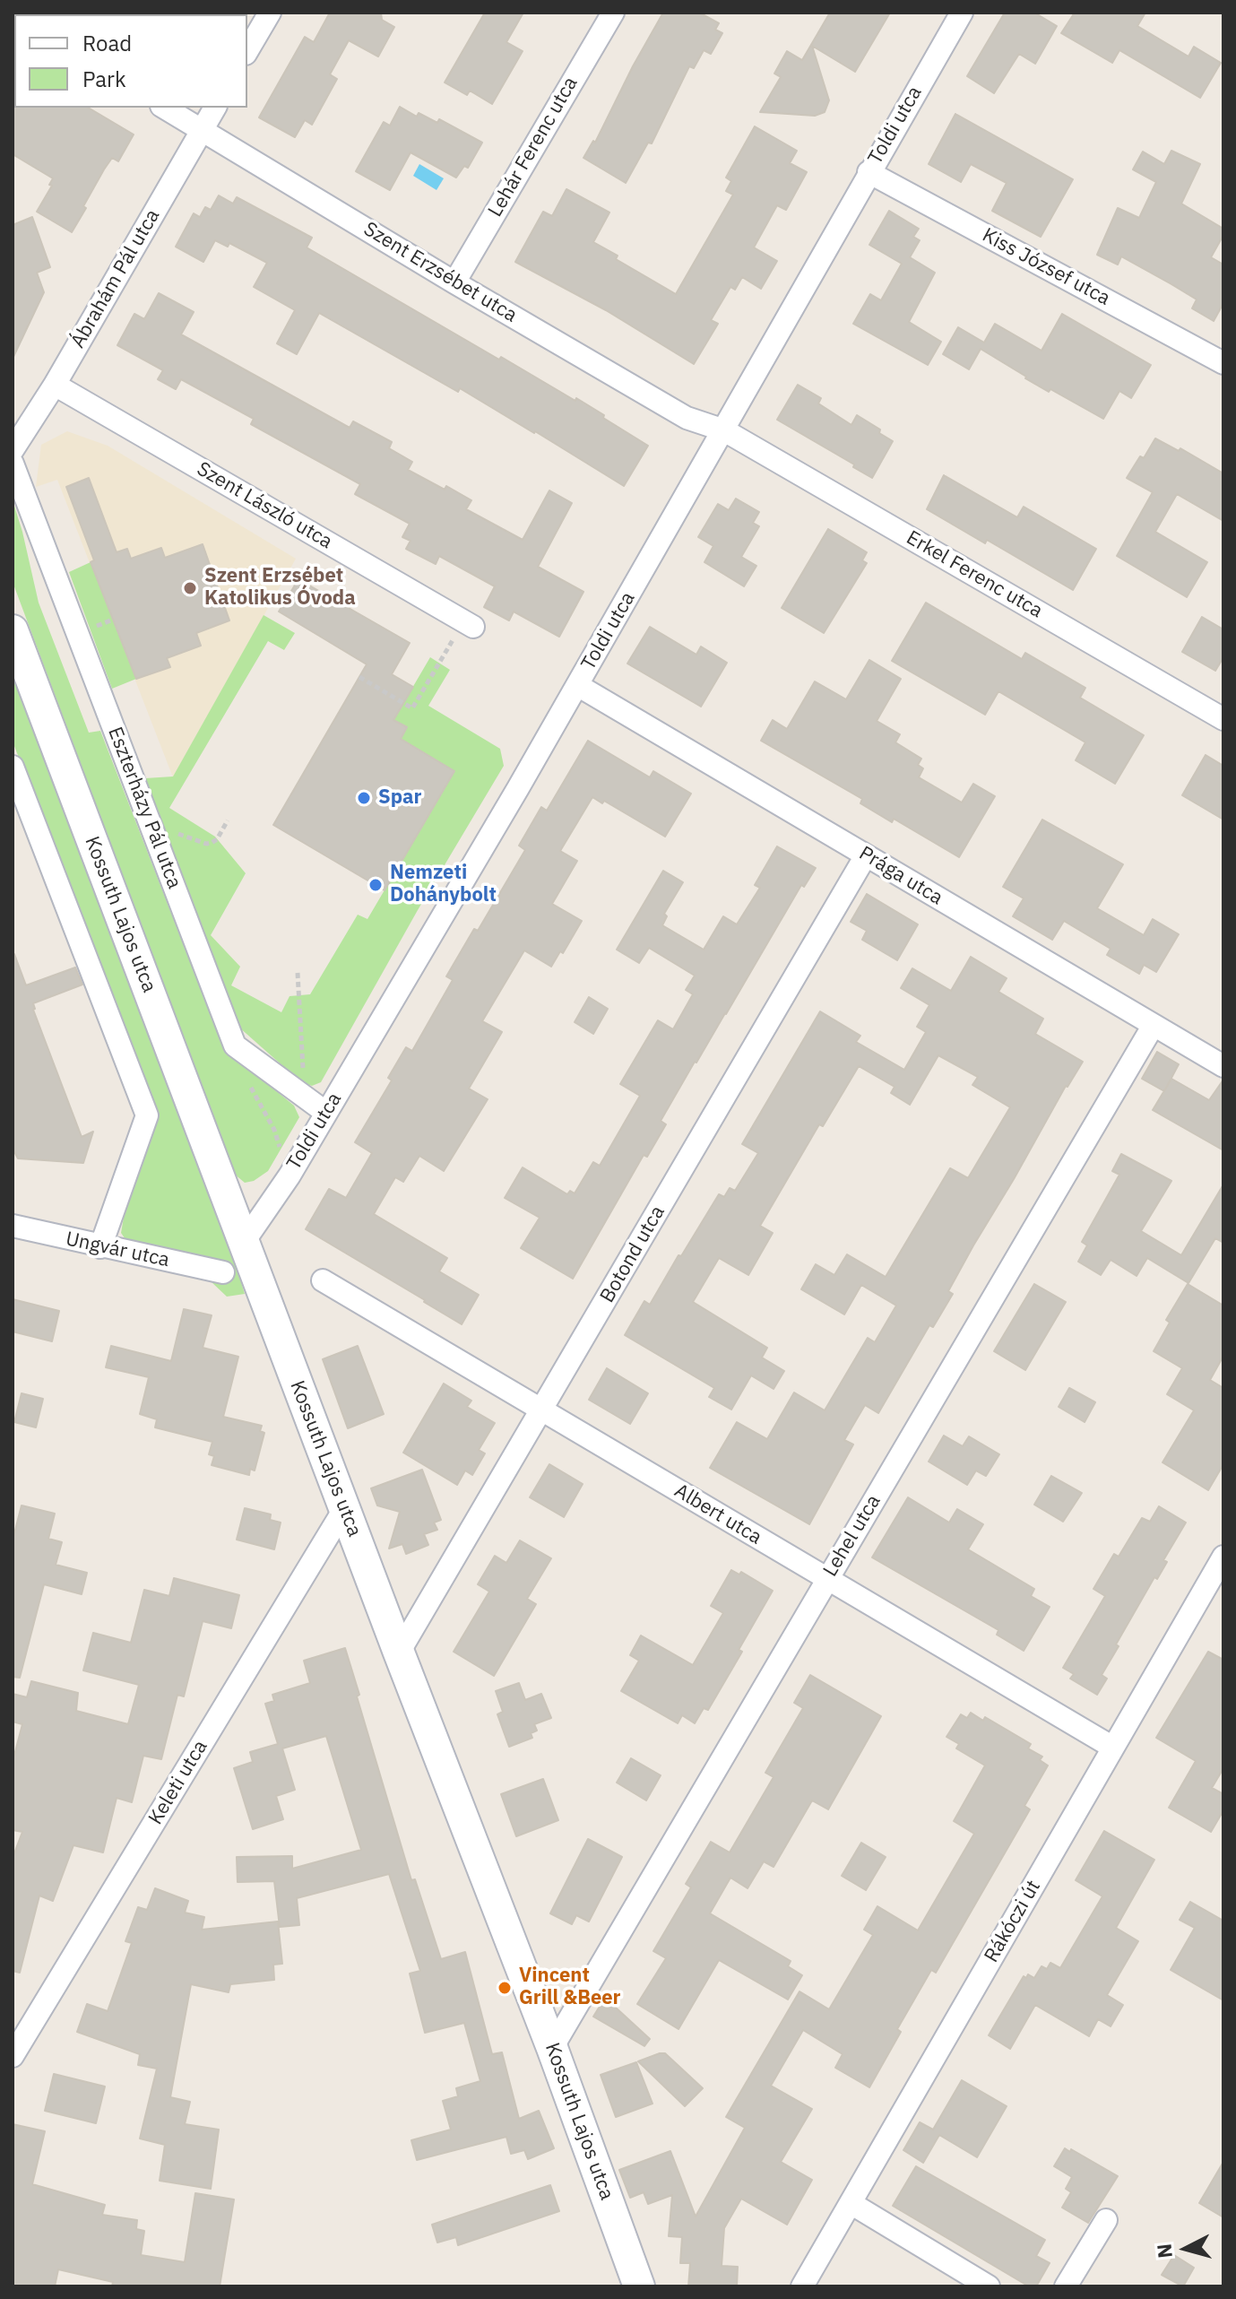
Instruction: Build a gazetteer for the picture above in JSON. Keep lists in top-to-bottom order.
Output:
{
  "streets": {
    "street": [
      "Toldi utca",
      "Lehár Ferenc utca",
      "Kiss József utca",
      "Szent Erzsébet utca",
      "Ábrahám Pál utca",
      "Szent László utca",
      "Erkel Ferenc utca",
      "Eszterházy Pál utca",
      "Prága utca",
      "Kossuth Lajos utca",
      "Ungvár utca",
      "Botond utca",
      "Albert utca",
      "Lehel utca",
      "Keleti utca",
      "Rákóczi út"
    ]
  },
  "crossings": [
    ["Toldi utca", "Kiss József utca"],
    ["Toldi utca", "Szent Erzsébet utca"],
    ["Toldi utca", "Erkel Ferenc utca"],
    ["Toldi utca", "Prága utca"],
    ["Toldi utca", "Kossuth Lajos utca"],
    ["Lehár Ferenc utca", "Szent Erzsébet utca"],
    ["Szent Erzsébet utca", "Ábrahám Pál utca"],
    ["Szent Erzsébet utca", "Erkel Ferenc utca"],
    ["Ábrahám Pál utca", "Szent László utca"],
    ["Prága utca", "Botond utca"],
    ["Prága utca", "Lehel utca"],
    ["Kossuth Lajos utca", "Botond utca"],
    ["Kossuth Lajos utca", "Lehel utca"],
    ["Kossuth Lajos utca", "Keleti utca"],
    ["Botond utca", "Albert utca"],
    ["Albert utca", "Lehel utca"],
    ["Albert utca", "Rákóczi út"]
  ],
  "places": [
    "Szent Erzsébet Katolikus Óvoda",
    "Spar",
    "Nemzeti Dohánybolt",
    "Vincent Grill &Beer"
  ],
  "legend": ["Road", "Park"],
  "north": "left"
}
